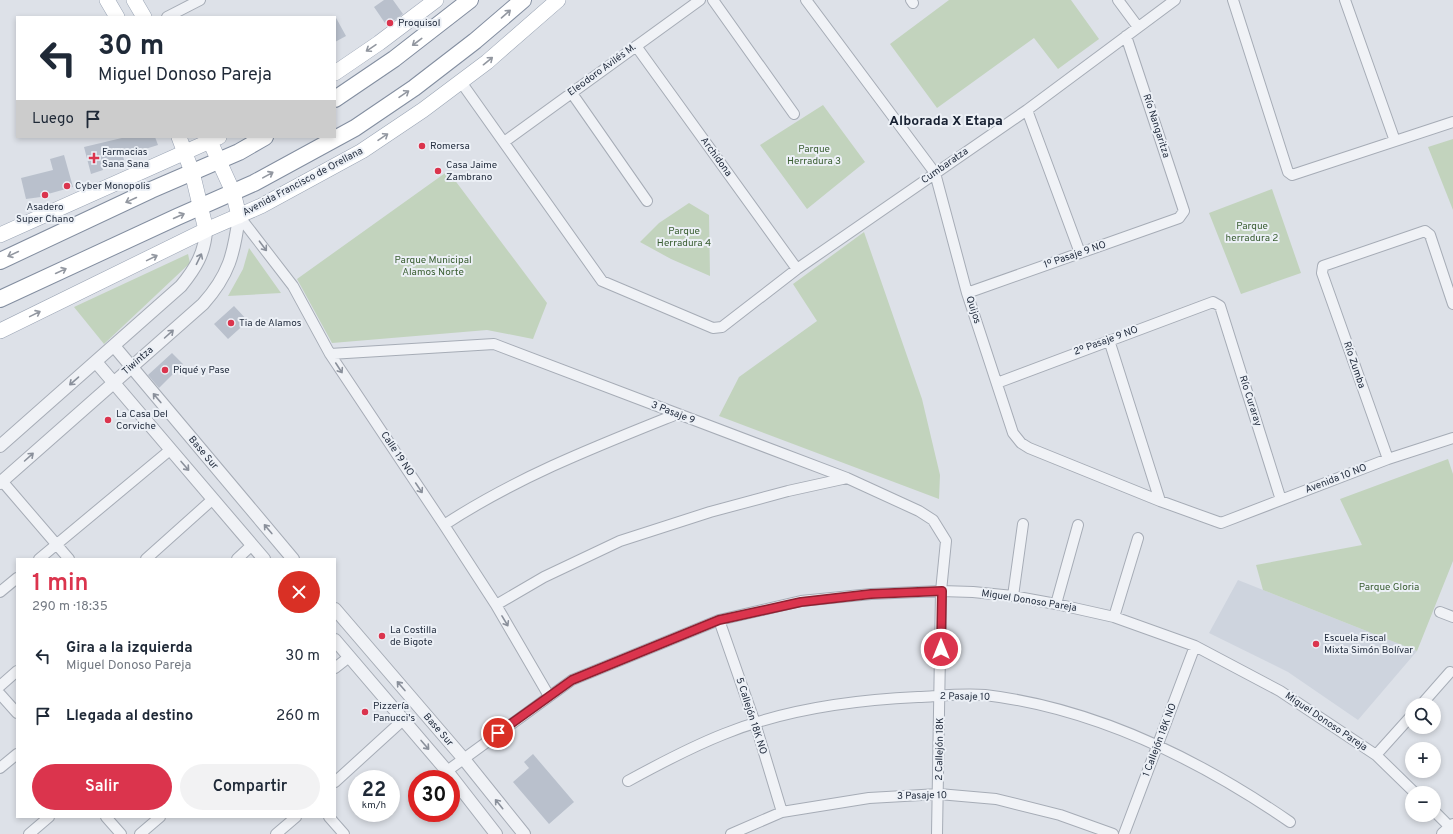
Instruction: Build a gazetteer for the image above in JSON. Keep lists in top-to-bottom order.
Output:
{
  "streets": {
    "main road": ["Avenida Francisco de Orellana"],
    "street": [
      "Eleodoro Avilés M.",
      "Río Nangaritza",
      "Archidona",
      "Cumbaratza",
      "1º Pasaje 9 NO",
      "Quijos",
      "2º Pasaje 9 NO",
      "Tiwintza",
      "Río Zumba",
      "Río Curaray",
      "3 Pasaje 9",
      "Base Sur",
      "Calle 19 NO",
      "Avenida 10 NO",
      "Miguel Donoso Pareja",
      "2 Pasaje 10",
      "5 Callejón 18K NO",
      "1 Callejón 18K NO",
      "2 Callejón 18K",
      "3 Pasaje 10"
    ]
  },
  "crossings": [
    ["Eleodoro Avilés M.", "Archidona"],
    ["Eleodoro Avilés M.", "Cumbaratza"],
    ["Río Nangaritza", "Cumbaratza"],
    ["Río Nangaritza", "1º Pasaje 9 NO"],
    ["Archidona", "Cumbaratza"],
    ["Cumbaratza", "Quijos"],
    ["Avenida Francisco de Orellana", "Tiwintza"],
    ["Avenida Francisco de Orellana", "Calle 19 NO"],
    ["1º Pasaje 9 NO", "Quijos"],
    ["Quijos", "2º Pasaje 9 NO"],
    ["Quijos", "Avenida 10 NO"],
    ["2º Pasaje 9 NO", "Río Curaray"],
    ["Tiwintza", "Base Sur"],
    ["Tiwintza", "Calle 19 NO"],
    ["Río Zumba", "Avenida 10 NO"],
    ["Río Curaray", "Avenida 10 NO"],
    ["3 Pasaje 9", "Calle 19 NO"],
    ["3 Pasaje 9", "Miguel Donoso Pareja"],
    ["3 Pasaje 9", "2 Callejón 18K"],
    ["Base Sur", "Miguel Donoso Pareja"],
    ["Calle 19 NO", "Miguel Donoso Pareja"],
    ["Miguel Donoso Pareja", "5 Callejón 18K NO"],
    ["Miguel Donoso Pareja", "1 Callejón 18K NO"],
    ["Miguel Donoso Pareja", "2 Callejón 18K"],
    ["2 Pasaje 10", "5 Callejón 18K NO"],
    ["2 Pasaje 10", "1 Callejón 18K NO"],
    ["2 Pasaje 10", "2 Callejón 18K"],
    ["5 Callejón 18K NO", "3 Pasaje 10"],
    ["2 Callejón 18K", "3 Pasaje 10"]
  ],
  "one_way": ["Calle 19 NO"],
  "districts": ["Alborada X Etapa"],
  "parks": [
    "Parque Herradura 3",
    "Parque herradura 2",
    "Parque Herradura 4",
    "Parque Municipal Alamos Norte",
    "Parque Gloria"
  ],
  "places": {
    "other": [
      "Proquisol",
      "Romersa",
      "Casa Jaime Zambrano",
      "Cyber Monopolis",
      "Asadero Super Chano",
      "Tia de Alamos",
      "Piqué y Pase",
      "La Casa Del Corviche",
      "La Costilla de Bigote",
      "Escuela Fiscal Mixta Simón Bolívar",
      "Pizzería Panucci's"
    ],
    "health": ["Farmacias Sana Sana"]
  },
  "page": {
    "turn": ["30 m", "Miguel Donoso Pareja"],
    "then": "Luego",
    "heading": ["1 min", "290 m · 18:35"],
    "list": [
      {
        "name": "Gira a la izquierda",
        "note": "Miguel Donoso Pareja",
        "value": "30 m"
      },
      {
        "name": "Llegada al destino",
        "value": "260 m"
      }
    ],
    "map_buttons": ["+", "−"],
    "buttons": ["Salir", "Compartir"],
    "speed": "22 km/h",
    "limit": "30"
  }
}
